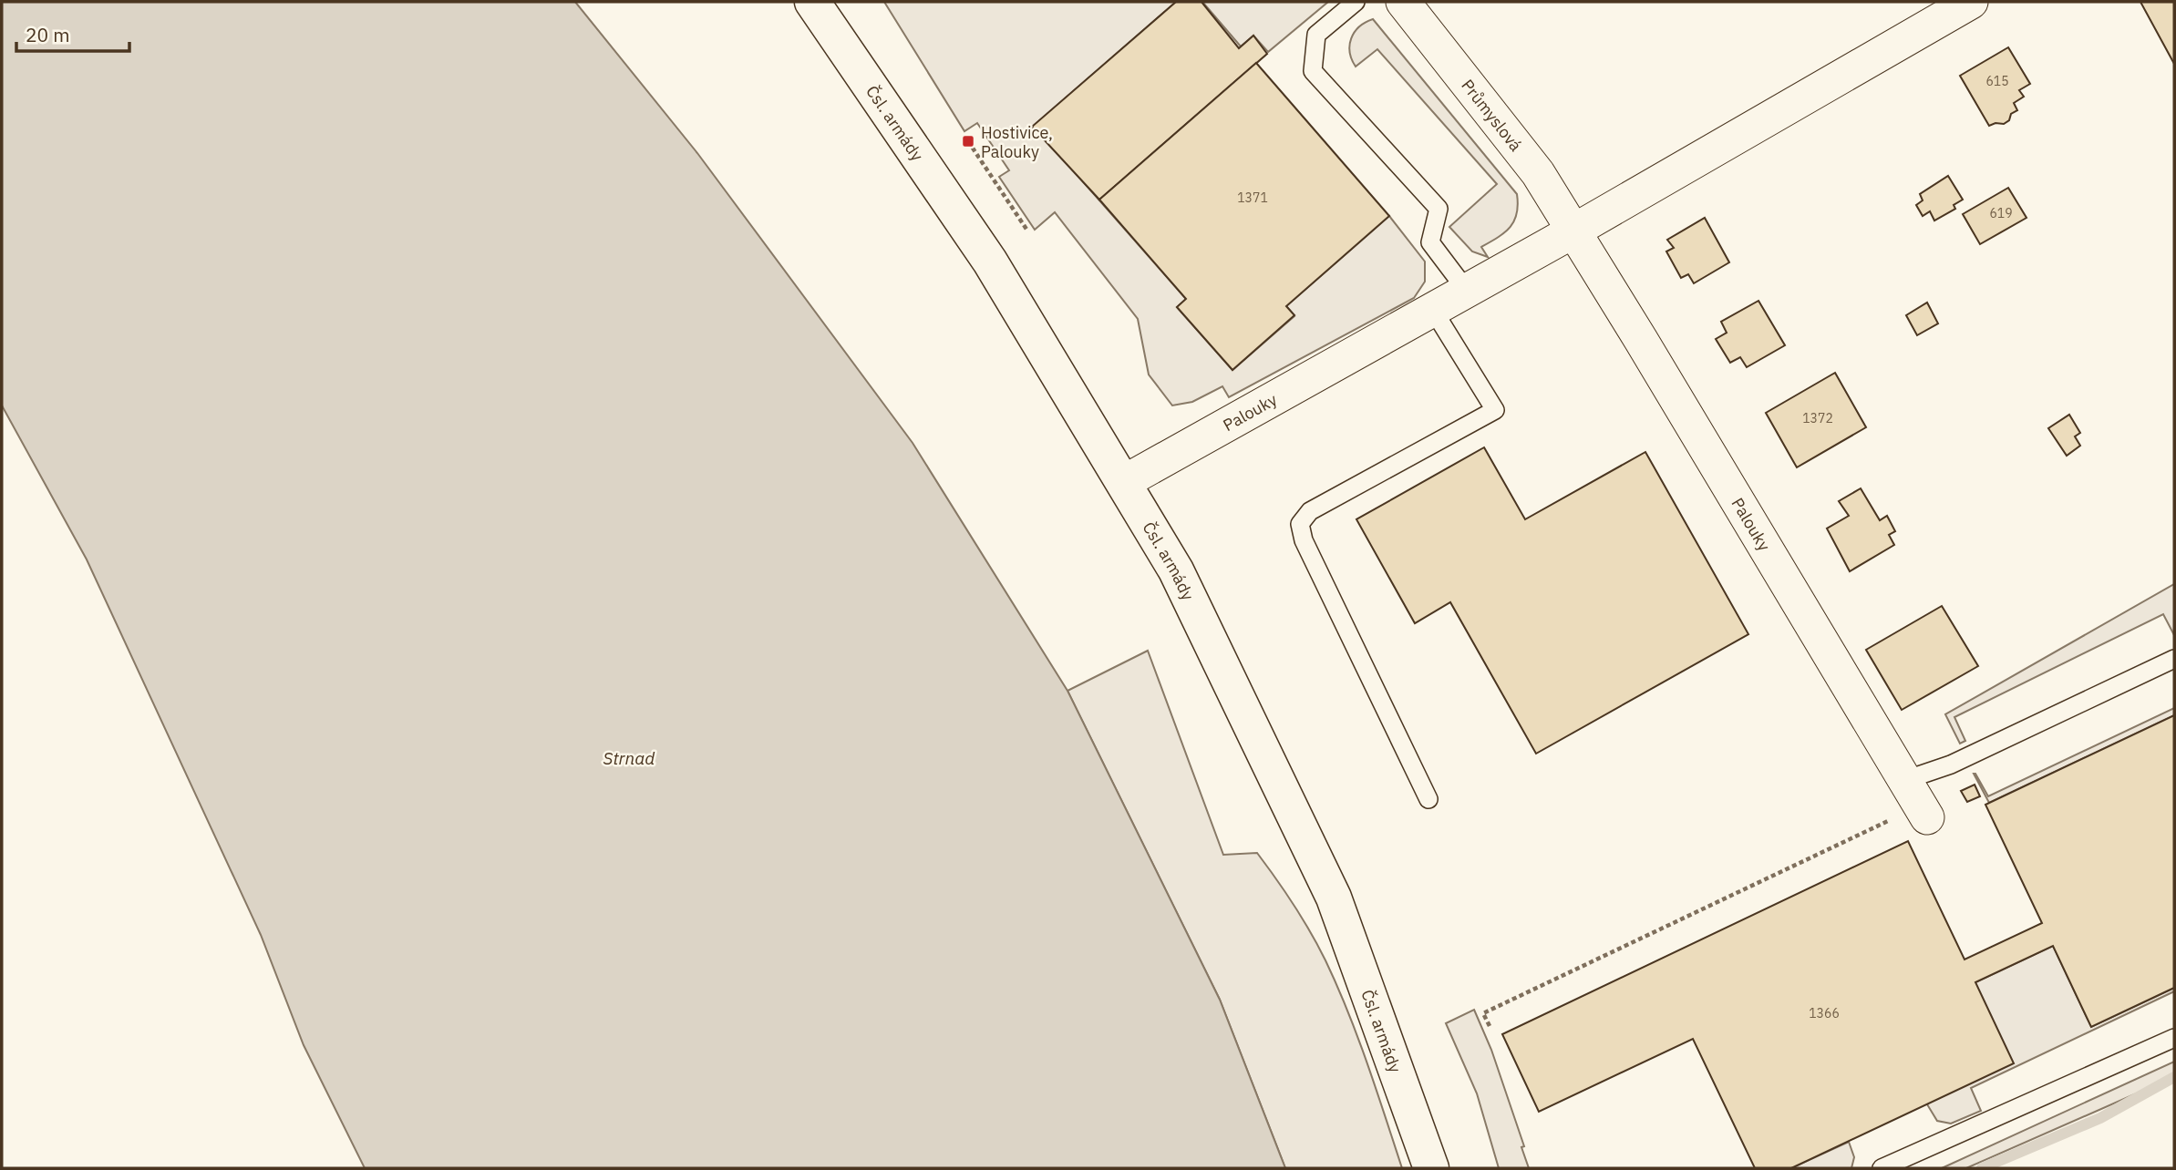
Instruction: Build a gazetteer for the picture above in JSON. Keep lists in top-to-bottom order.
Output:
{
  "streets": {
    "main road": ["Čsl. armády"],
    "street": ["Průmyslová", "Palouky"]
  },
  "crossings": [
    ["Průmyslová", "Palouky"],
    ["Čsl. armády", "Palouky"]
  ],
  "water": ["Strnad"],
  "places": {
    "transit": ["Hostivice, Palouky"]
  },
  "house_numbers": [
    "615",
    "1371",
    "619",
    "1372",
    "1366"
  ],
  "scale_bar": "20 m"
}
